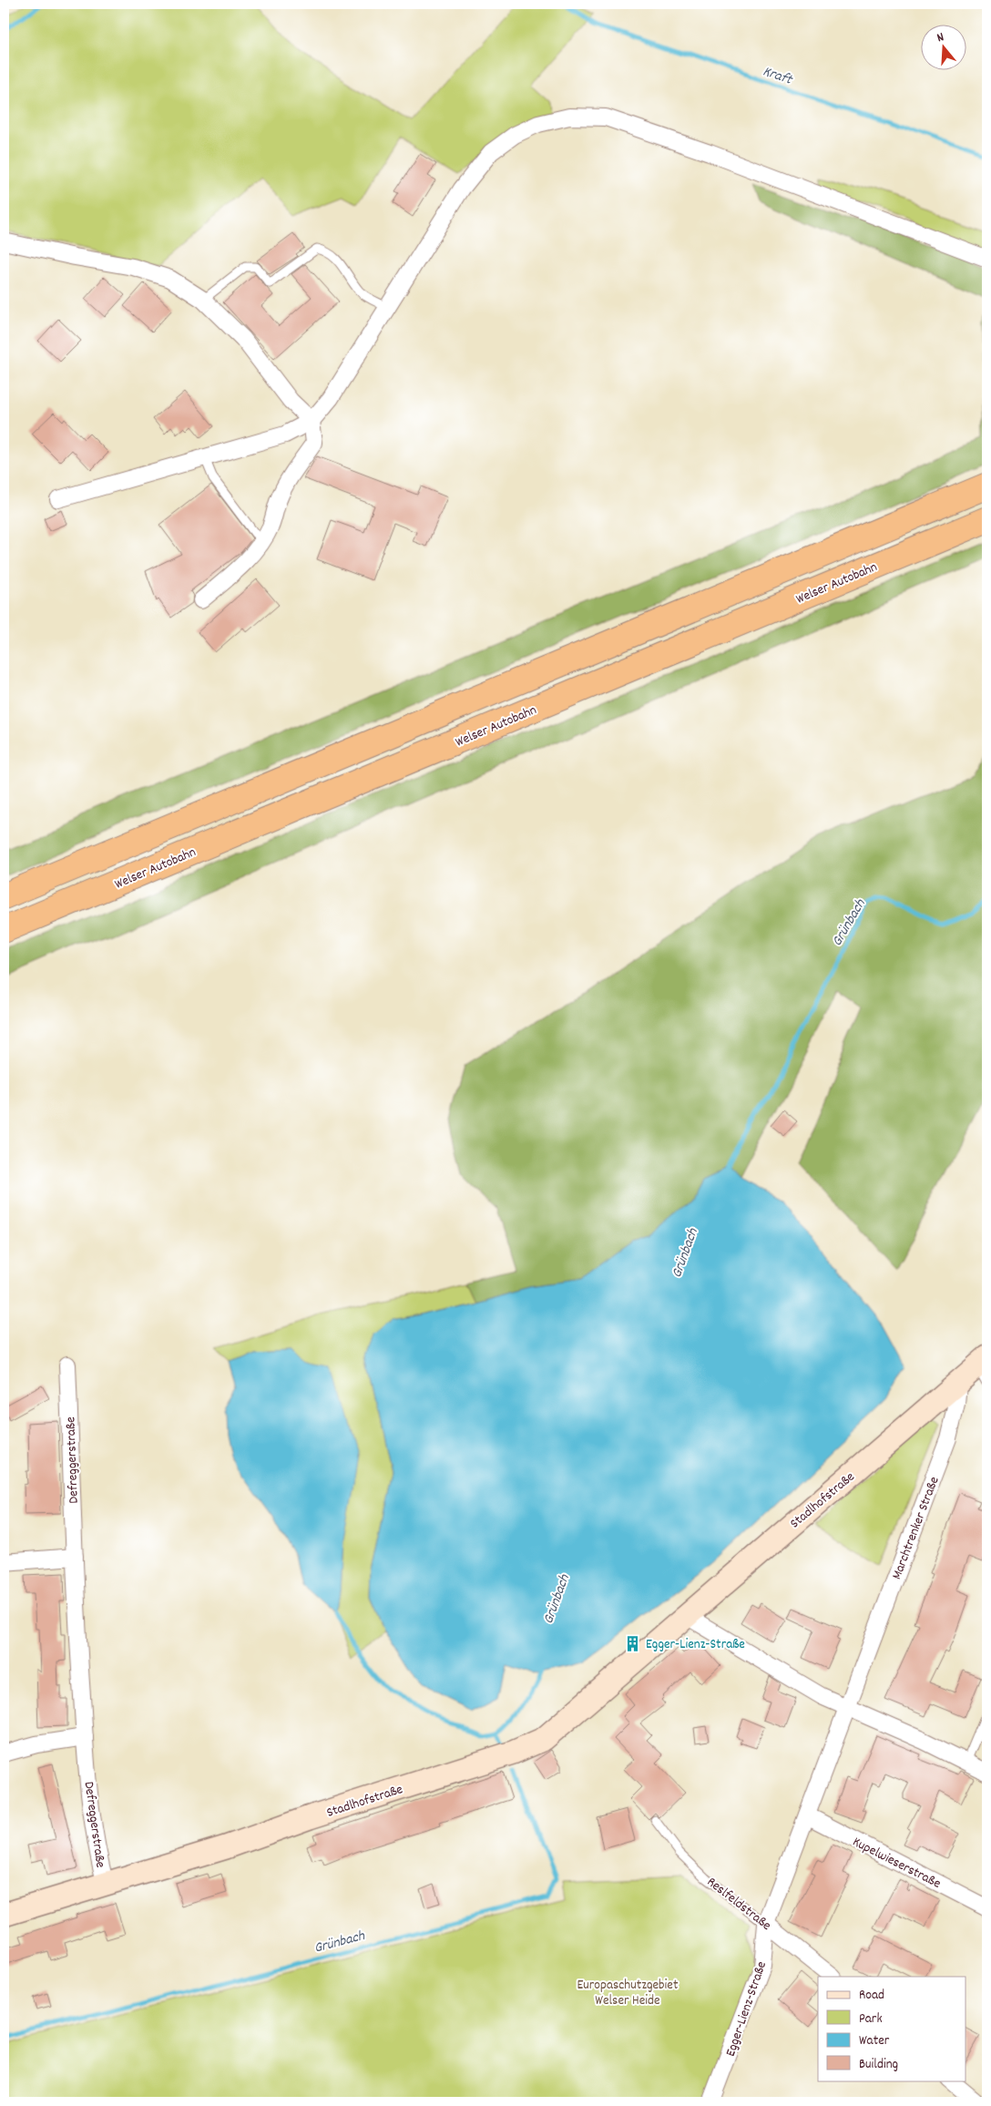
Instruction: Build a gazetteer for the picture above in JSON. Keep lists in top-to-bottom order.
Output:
{
  "streets": {
    "highway": ["Welser Autobahn"],
    "street": [
      "Defreggerstraße",
      "Stadlhofstraße",
      "Marchtrenker Straße",
      "Kupelwieserstraße",
      "Reslfeldstraße",
      "Egger-Lienz-Straße"
    ]
  },
  "crossings": [
    ["Defreggerstraße", "Stadlhofstraße"],
    ["Stadlhofstraße", "Marchtrenker Straße"],
    ["Marchtrenker Straße", "Egger-Lienz-Straße"],
    ["Kupelwieserstraße", "Egger-Lienz-Straße"],
    ["Reslfeldstraße", "Egger-Lienz-Straße"]
  ],
  "water": ["Kraft", "Grünbach"],
  "parks": ["Europaschutzgebiet Welser Heide"],
  "places": {
    "building": ["Egger-Lienz-Straße"]
  },
  "legend": [
    "Road",
    "Park",
    "Water",
    "Building"
  ],
  "north": "top"
}
